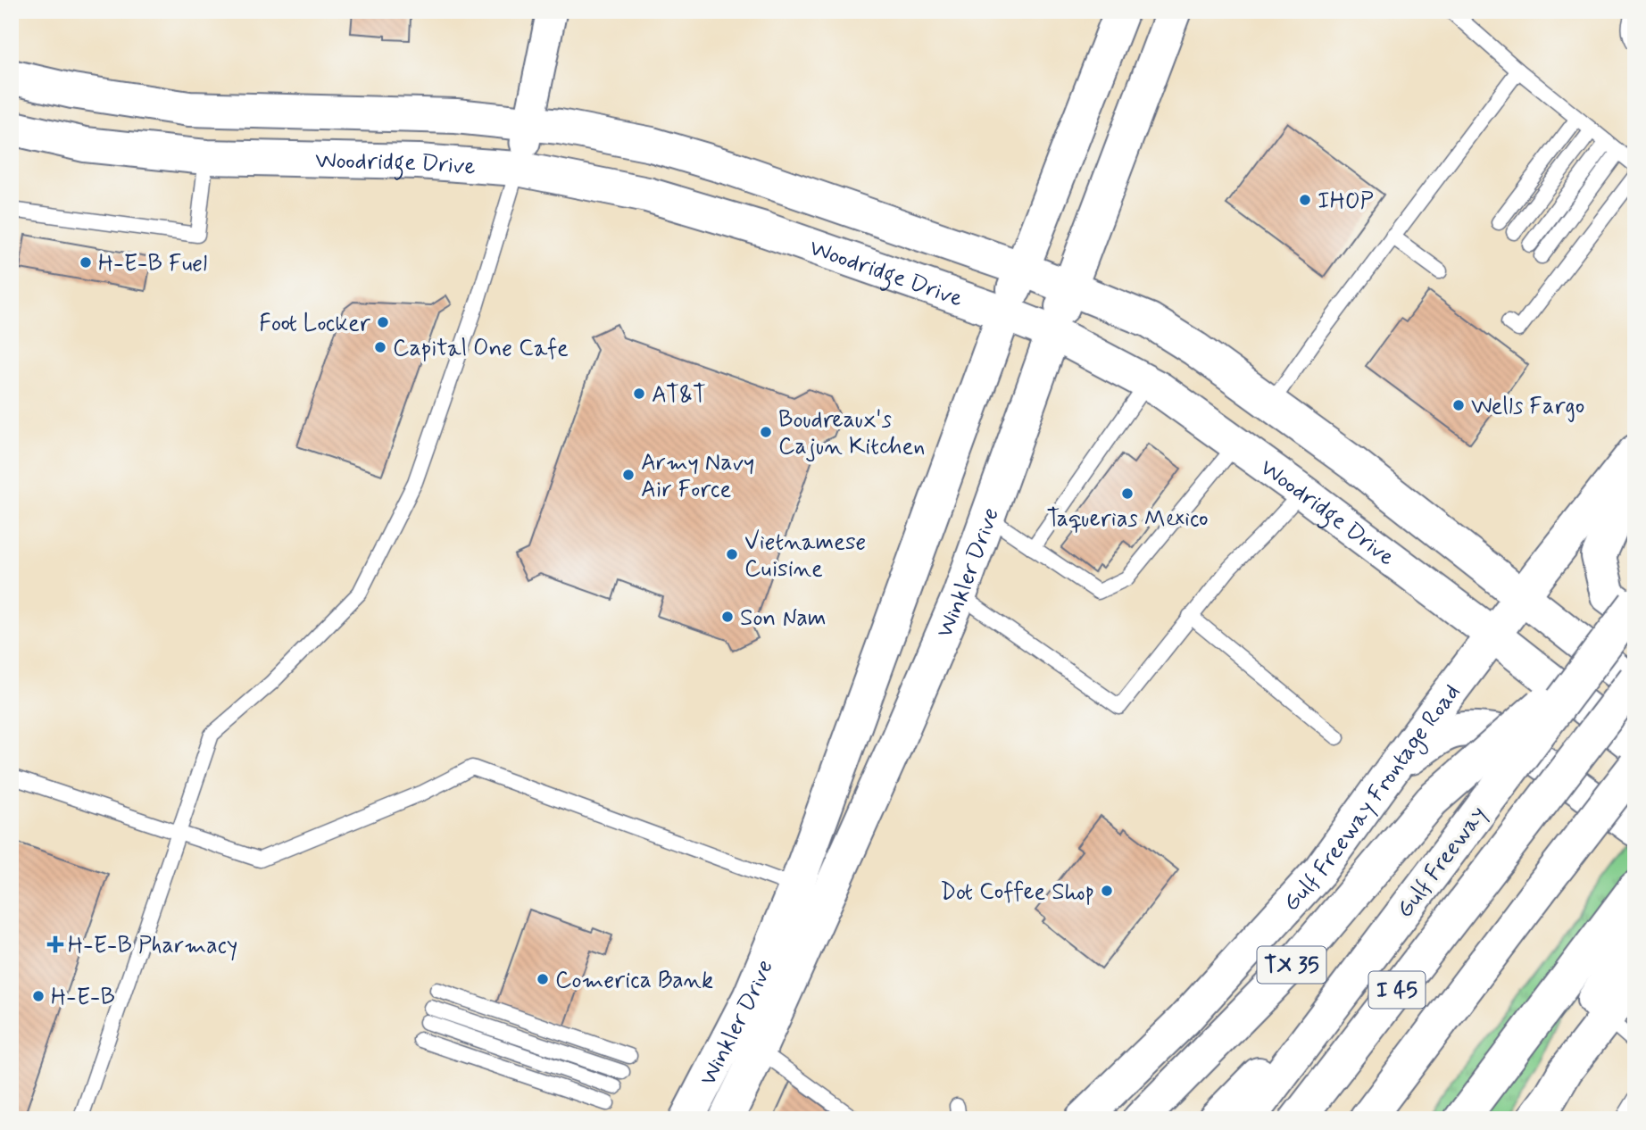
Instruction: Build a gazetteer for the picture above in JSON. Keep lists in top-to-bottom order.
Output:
{
  "streets": {
    "main road": [
      "Woodridge Drive",
      "Winkler Drive",
      "Gulf Freeway Frontage Road",
      "Gulf Freeway",
      "TX 35",
      "I 45"
    ]
  },
  "crossings": [
    ["Woodridge Drive", "Winkler Drive"],
    ["Woodridge Drive", "Gulf Freeway Frontage Road"],
    ["Gulf Freeway", "TX 35"]
  ],
  "places": {
    "other": [
      "IHOP",
      "H-E-B Fuel",
      "Foot Locker",
      "Capital One Cafe",
      "AT&T",
      "Wells Fargo",
      "Boudreaux's Cajun Kitchen",
      "Army Navy Air Force",
      "Taquerias Mexico",
      "Vietnamese Cuisine",
      "Son Nam",
      "Dot Coffee Shop",
      "Comerica Bank",
      "H-E-B"
    ],
    "health": ["H-E-B Pharmacy"]
  }
}
